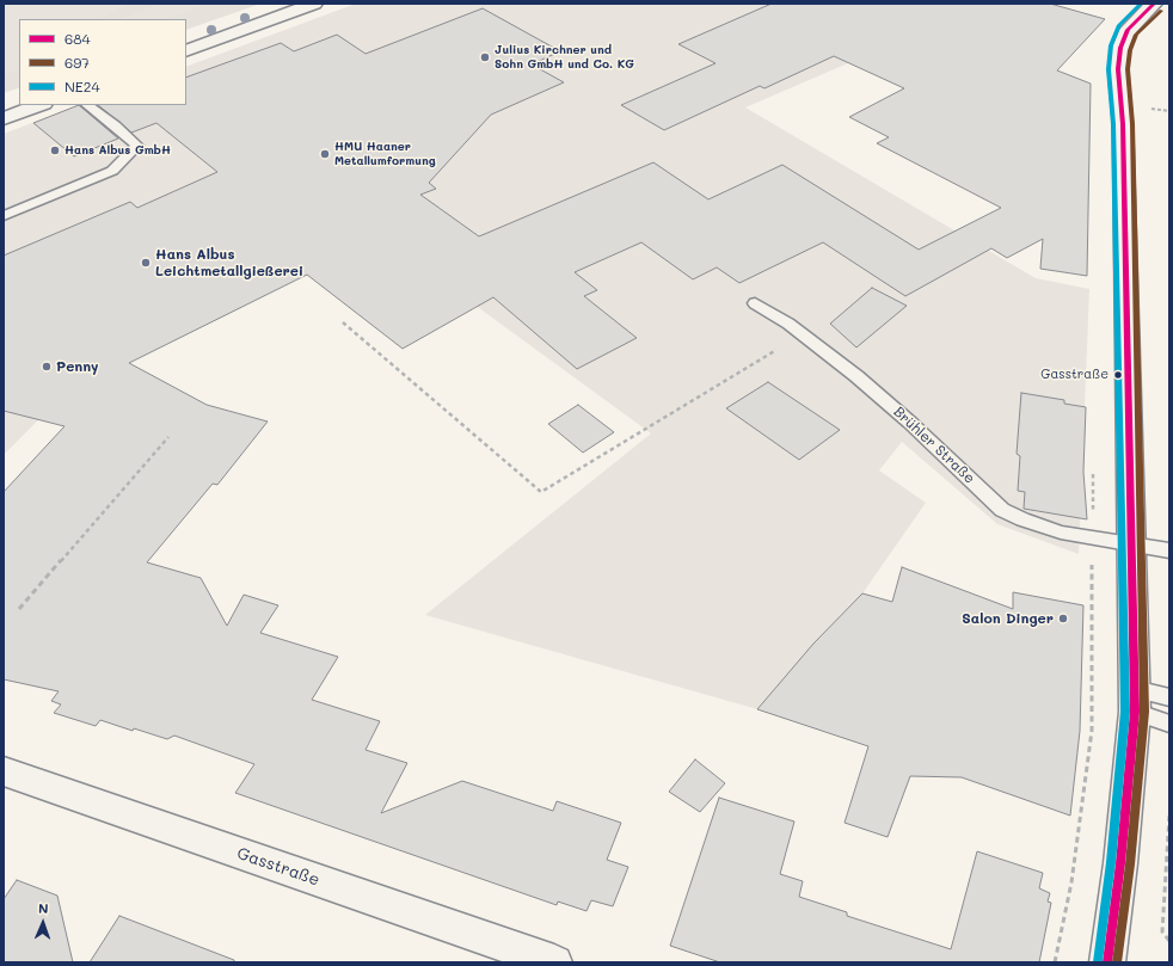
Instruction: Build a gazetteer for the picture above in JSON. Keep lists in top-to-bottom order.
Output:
{
  "streets": {
    "main road": ["Gasstraße"],
    "lane": ["Brühler Straße"]
  },
  "places": [
    "Julius Kirchner und Sohn GmbH und Co. KG",
    "Hans Albus GmbH",
    "HMU Haaner Metallumformung",
    "Hans Albus Leichtmetallgießerei",
    "Penny",
    "Gasstraße",
    "Salon Dinger"
  ],
  "lines": ["transit line 684", "transit line NE24", "transit line 697"],
  "legend": ["684", "697", "NE24"],
  "north": "top"
}
